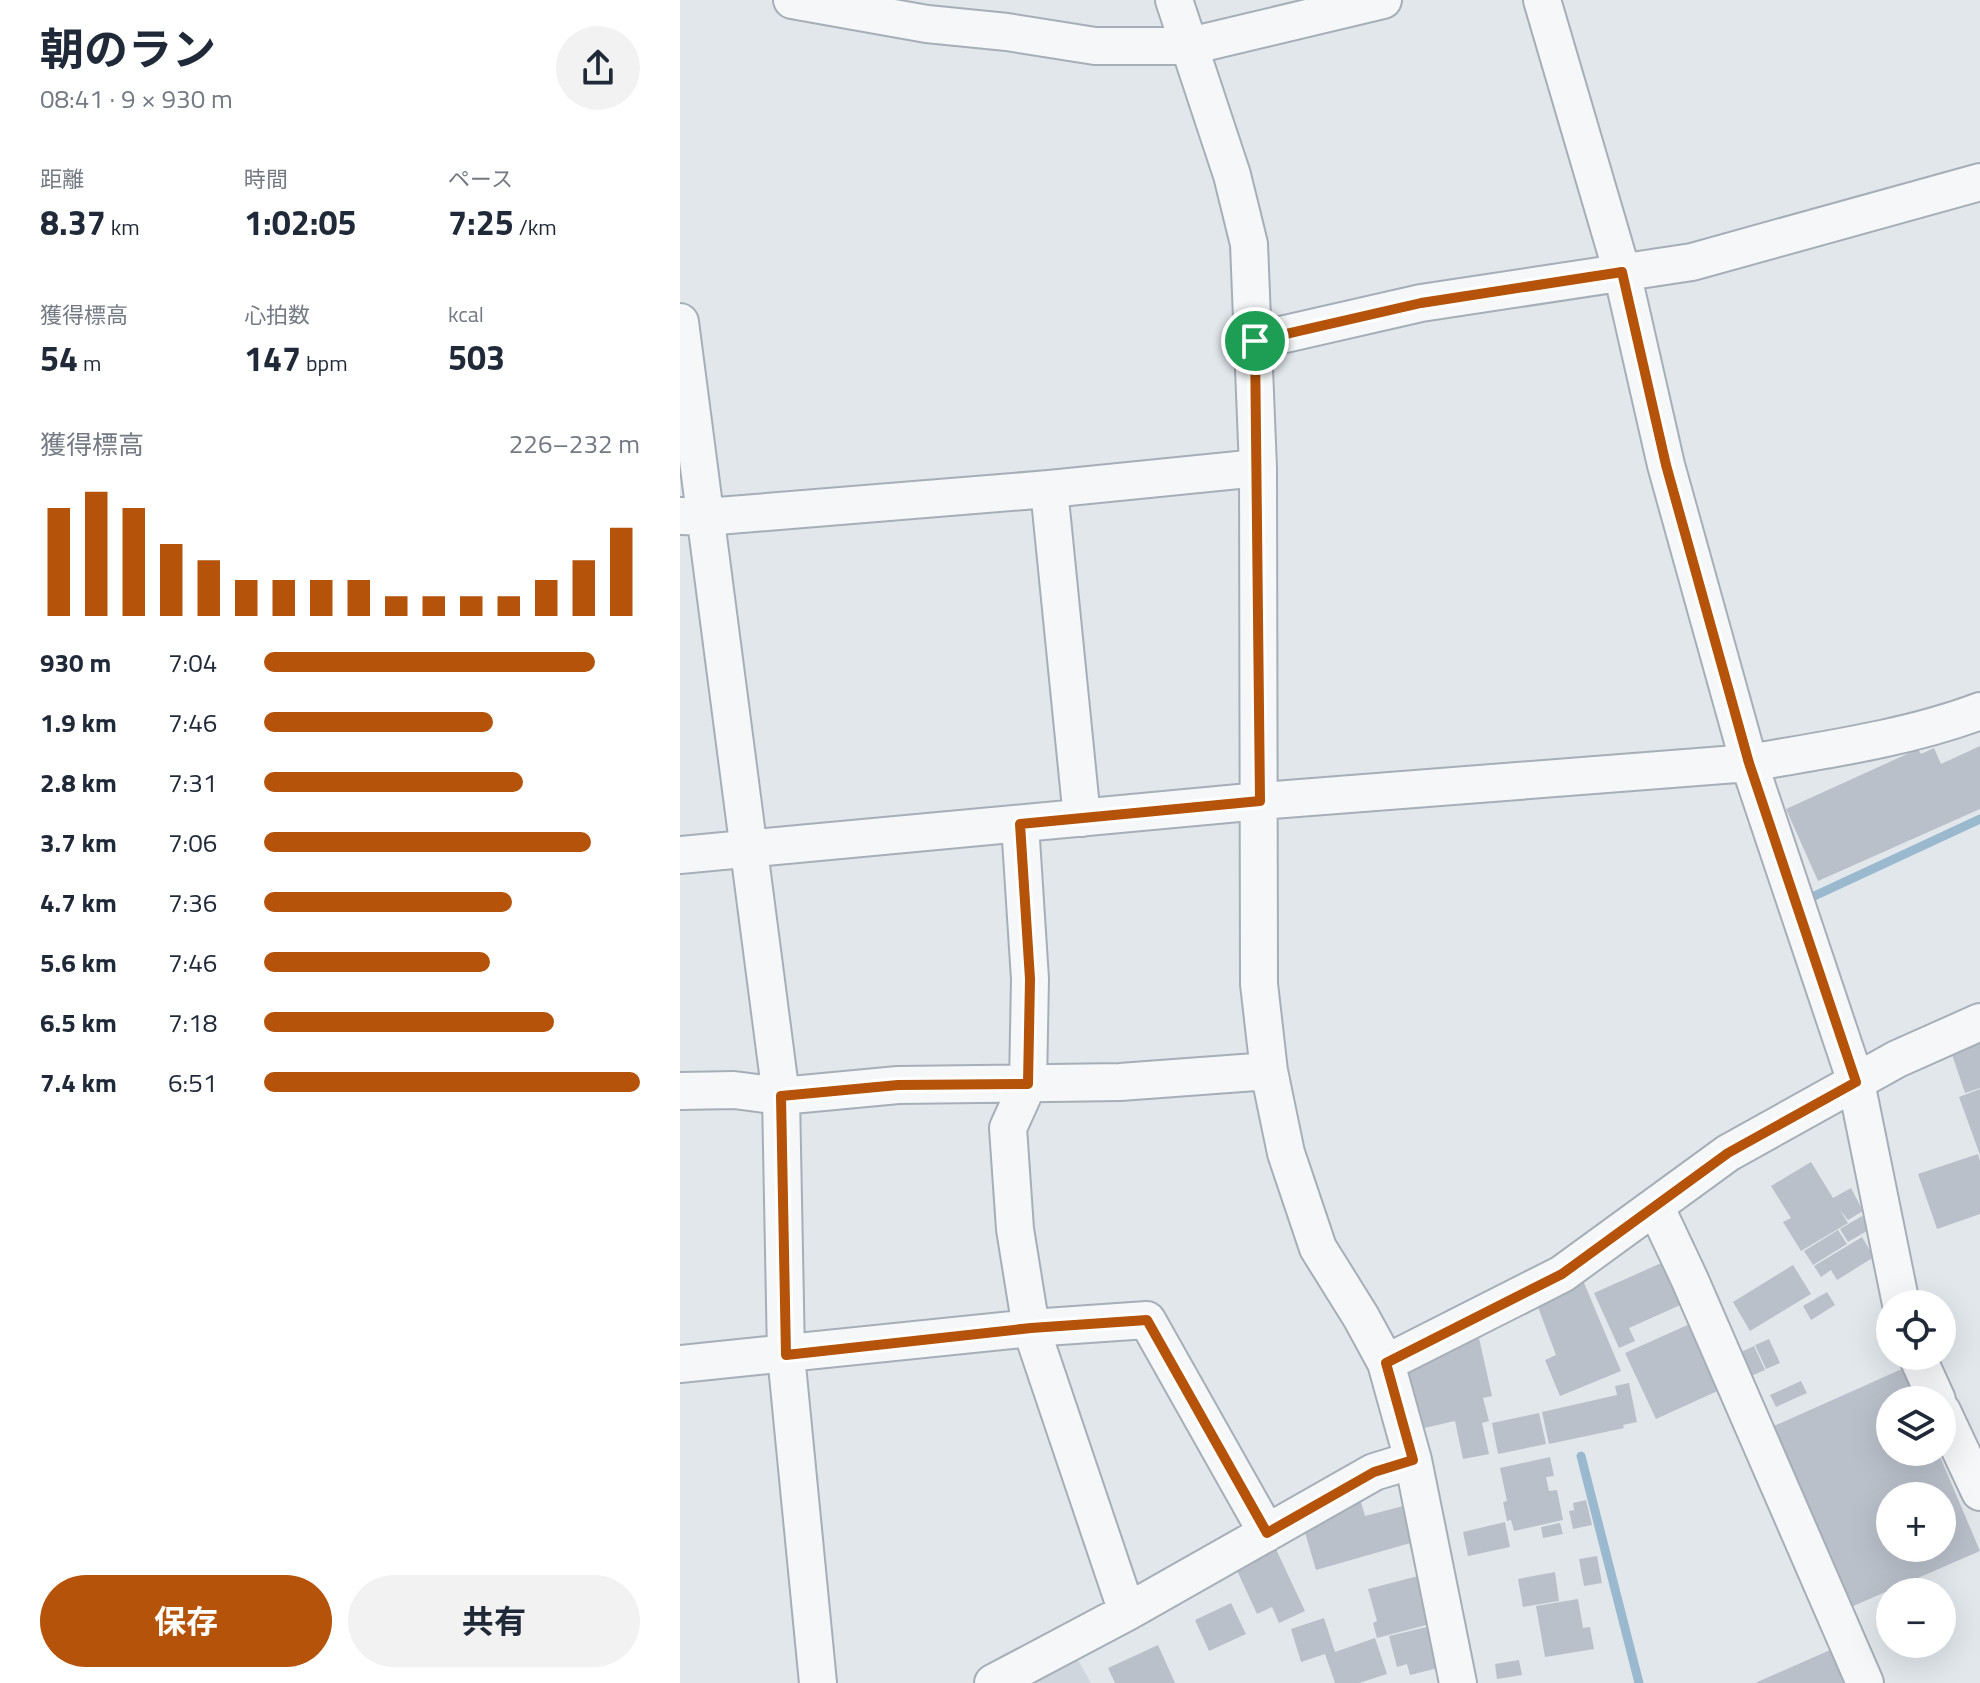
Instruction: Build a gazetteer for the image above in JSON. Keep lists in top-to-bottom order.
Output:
{
  "page": {
    "heading": ["朝のラン", "08:41 · 9 × 930 m"],
    "stats": [
      ["距離", "8.37 km"],
      ["時間", "1:02:05"],
      ["ペース", "7:25 /km"],
      ["獲得標高", "54 m"],
      ["心拍数", "147 bpm"],
      ["kcal", "503"]
    ],
    "chart": ["獲得標高", "226–232 m"],
    "list": [
      {
        "name": "930 m",
        "note": "7:04"
      },
      {
        "name": "1.9 km",
        "note": "7:46"
      },
      {
        "name": "2.8 km",
        "note": "7:31"
      },
      {
        "name": "3.7 km",
        "note": "7:06"
      },
      {
        "name": "4.7 km",
        "note": "7:36"
      },
      {
        "name": "5.6 km",
        "note": "7:46"
      },
      {
        "name": "6.5 km",
        "note": "7:18"
      },
      {
        "name": "7.4 km",
        "note": "6:51"
      }
    ],
    "map_buttons": ["+", "−"],
    "buttons": ["保存", "共有"]
  }
}
